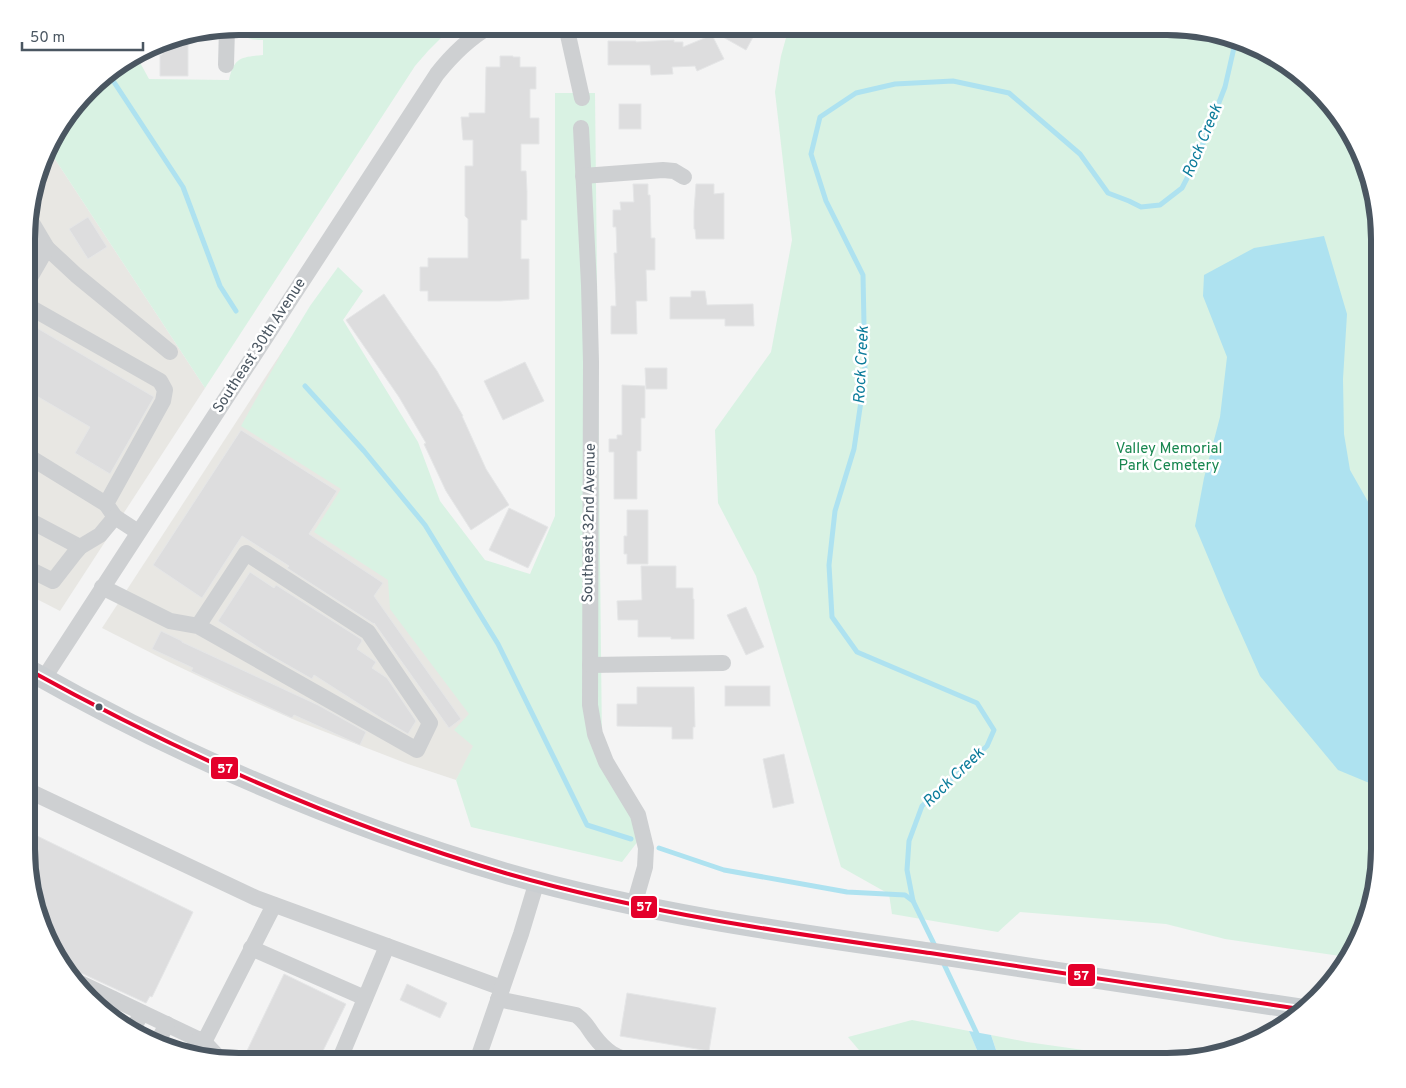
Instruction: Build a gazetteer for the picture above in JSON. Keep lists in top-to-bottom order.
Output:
{
  "streets": {
    "street": ["Southeast 30th Avenue", "Southeast 32nd Avenue"]
  },
  "water": ["Rock Creek"],
  "parks": ["Valley Memorial Park Cemetery"],
  "lines": ["transit line 57"],
  "scale_bar": "50 m"
}
